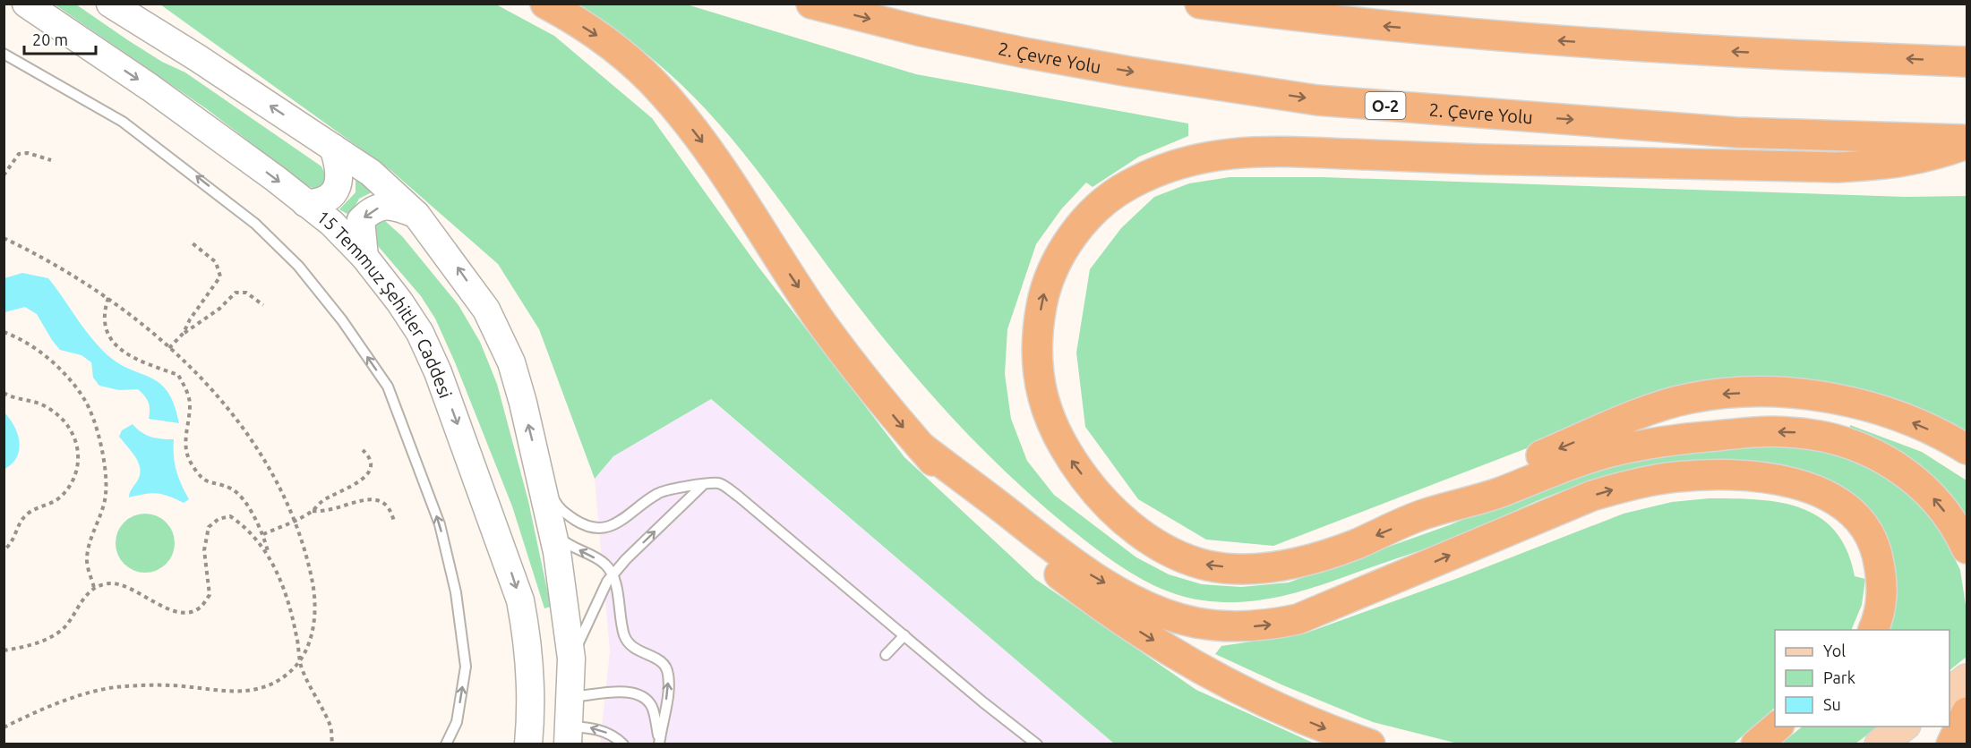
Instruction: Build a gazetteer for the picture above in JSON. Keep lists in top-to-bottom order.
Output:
{
  "streets": {
    "highway": ["2. Çevre Yolu", "O-2"],
    "main road": ["15 Temmuz Şehitler Caddesi"]
  },
  "legend": ["Yol", "Park", "Su"],
  "scale_bar": "20 m"
}
